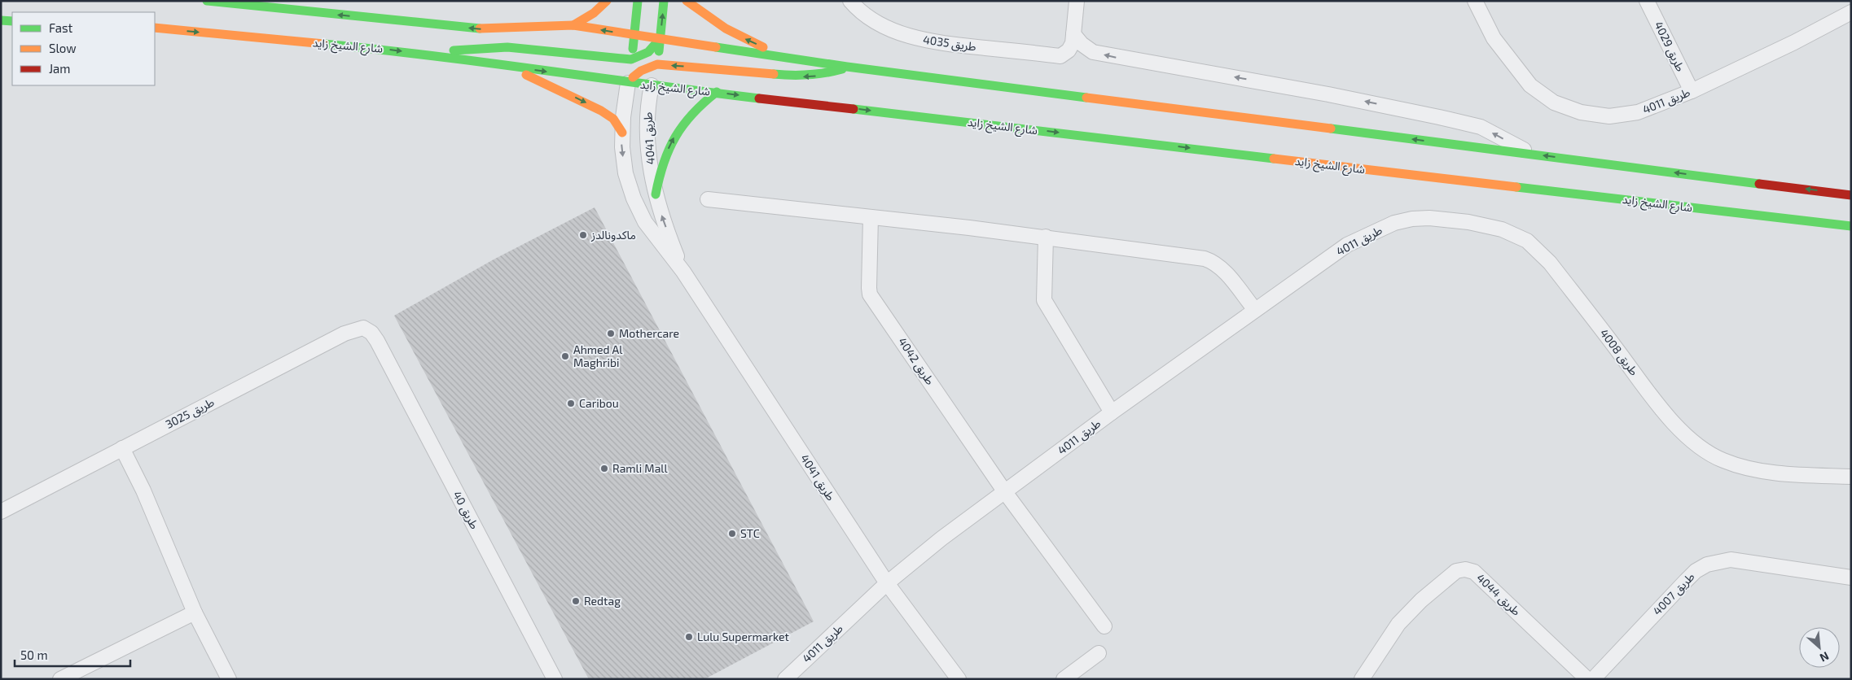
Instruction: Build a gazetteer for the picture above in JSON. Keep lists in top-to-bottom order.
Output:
{
  "streets": {
    "main road": ["شارع الشيخ زايد", "طريق 4041"],
    "street": [
      "طريق 4035",
      "طريق 4029",
      "طريق 4011",
      "طريق 4008",
      "طريق 4042",
      "طريق 3025",
      "طريق 40",
      "طريق 4007",
      "طريق 4044"
    ]
  },
  "crossings": [
    ["شارع الشيخ زايد", "طريق 4041"],
    ["طريق 4029", "طريق 4011"],
    ["طريق 4011", "طريق 4041"],
    ["طريق 4011", "طريق 4008"],
    ["طريق 4011", "طريق 4042"],
    ["طريق 3025", "طريق 40"]
  ],
  "places": [
    "ماكدونالدز",
    "Mothercare",
    "Ahmed Al Maghribi",
    "Caribou",
    "Ramli Mall",
    "STC",
    "Redtag",
    "Lulu Supermarket"
  ],
  "legend": ["Fast", "Slow", "Jam"],
  "scale_bar": "50 m",
  "north": "bottom right"
}
